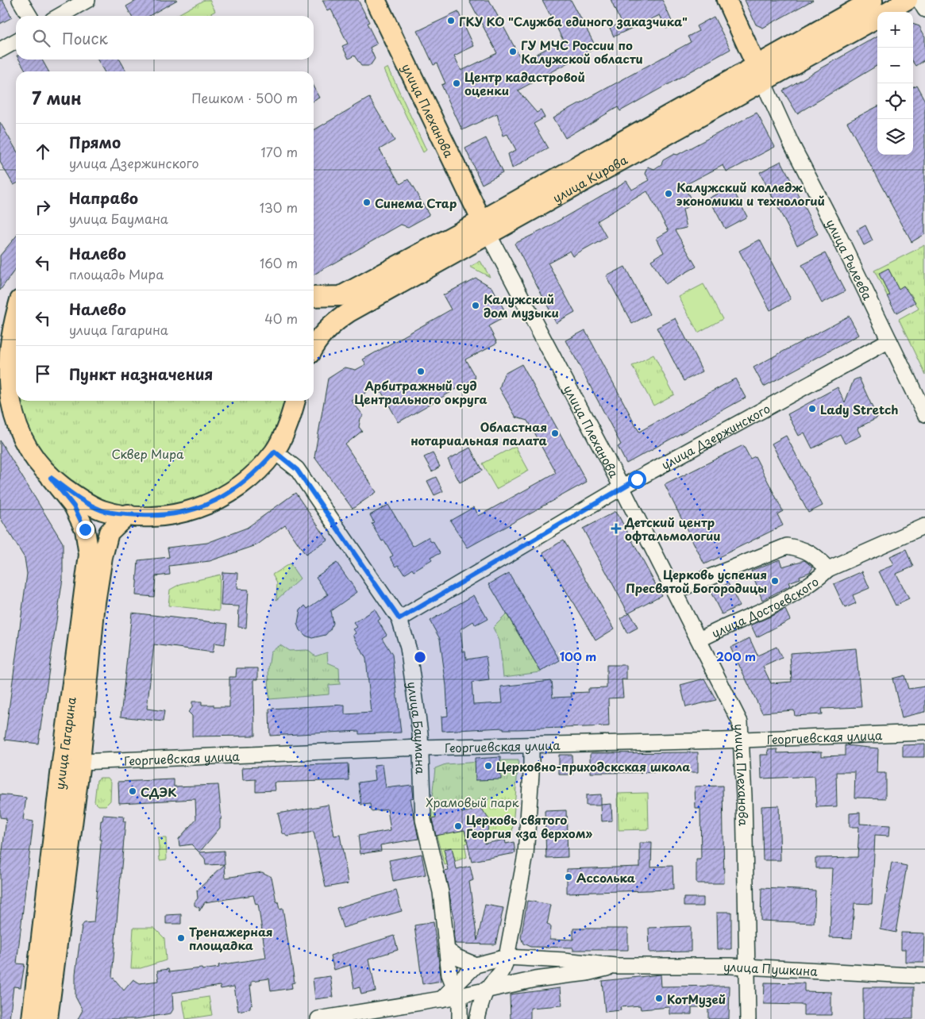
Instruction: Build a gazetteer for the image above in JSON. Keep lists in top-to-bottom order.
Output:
{
  "streets": {
    "main road": [
      "улица Плеханова",
      "улица Кирова",
      "улица Рылеева",
      "улица Гагарина"
    ],
    "street": [
      "улица Дзержинского",
      "улица Достоевского",
      "улица Баумана",
      "Георгиевская улица",
      "улица Пушкина"
    ]
  },
  "crossings": [
    ["улица Плеханова", "улица Кирова"],
    ["улица Плеханова", "улица Дзержинского"],
    ["улица Плеханова", "улица Достоевского"],
    ["улица Плеханова", "Георгиевская улица"],
    ["улица Плеханова", "улица Пушкина"],
    ["улица Кирова", "улица Рылеева"],
    ["улица Рылеева", "улица Дзержинского"],
    ["улица Дзержинского", "улица Баумана"],
    ["улица Баумана", "Георгиевская улица"],
    ["улица Баумана", "улица Пушкина"],
    ["Георгиевская улица", "улица Гагарина"]
  ],
  "parks": ["Сквер Мира", "Храмовый парк"],
  "places": {
    "other": [
      "ГКУ КО \"Служба единого заказчика\"",
      "ГУ МЧС России по Калужской области",
      "Центр кадастровой оценки",
      "Калужский колледж экономики и технологий",
      "Синема Стар",
      "Калужский дом музыки",
      "Арбитражный суд Центрального округа",
      "Lady Stretch",
      "Областная нотариальная палата",
      "Церковь успения Пресвятой Богородицы",
      "Церковно-приходскская школа",
      "СДЭК",
      "Церковь святого Георгия «за верхом»",
      "Ассолька",
      "Тренажерная площадка",
      "КотМузей"
    ],
    "health": ["Детский центр офтальмологии"]
  },
  "page": {
    "map_buttons": ["+", "−"],
    "search": "Поиск",
    "heading": ["7 мин", "Пешком · 500 m"],
    "list": [
      ["Прямо", "улица Дзержинского", "170 m"],
      ["Направо", "улица Баумана", "130 m"],
      ["Налево", "площадь Мира", "160 m"],
      ["Налево", "улица Гагарина", "40 m"],
      "Пункт назначения"
    ]
  },
  "rings": ["100 m", "200 m"]
}
